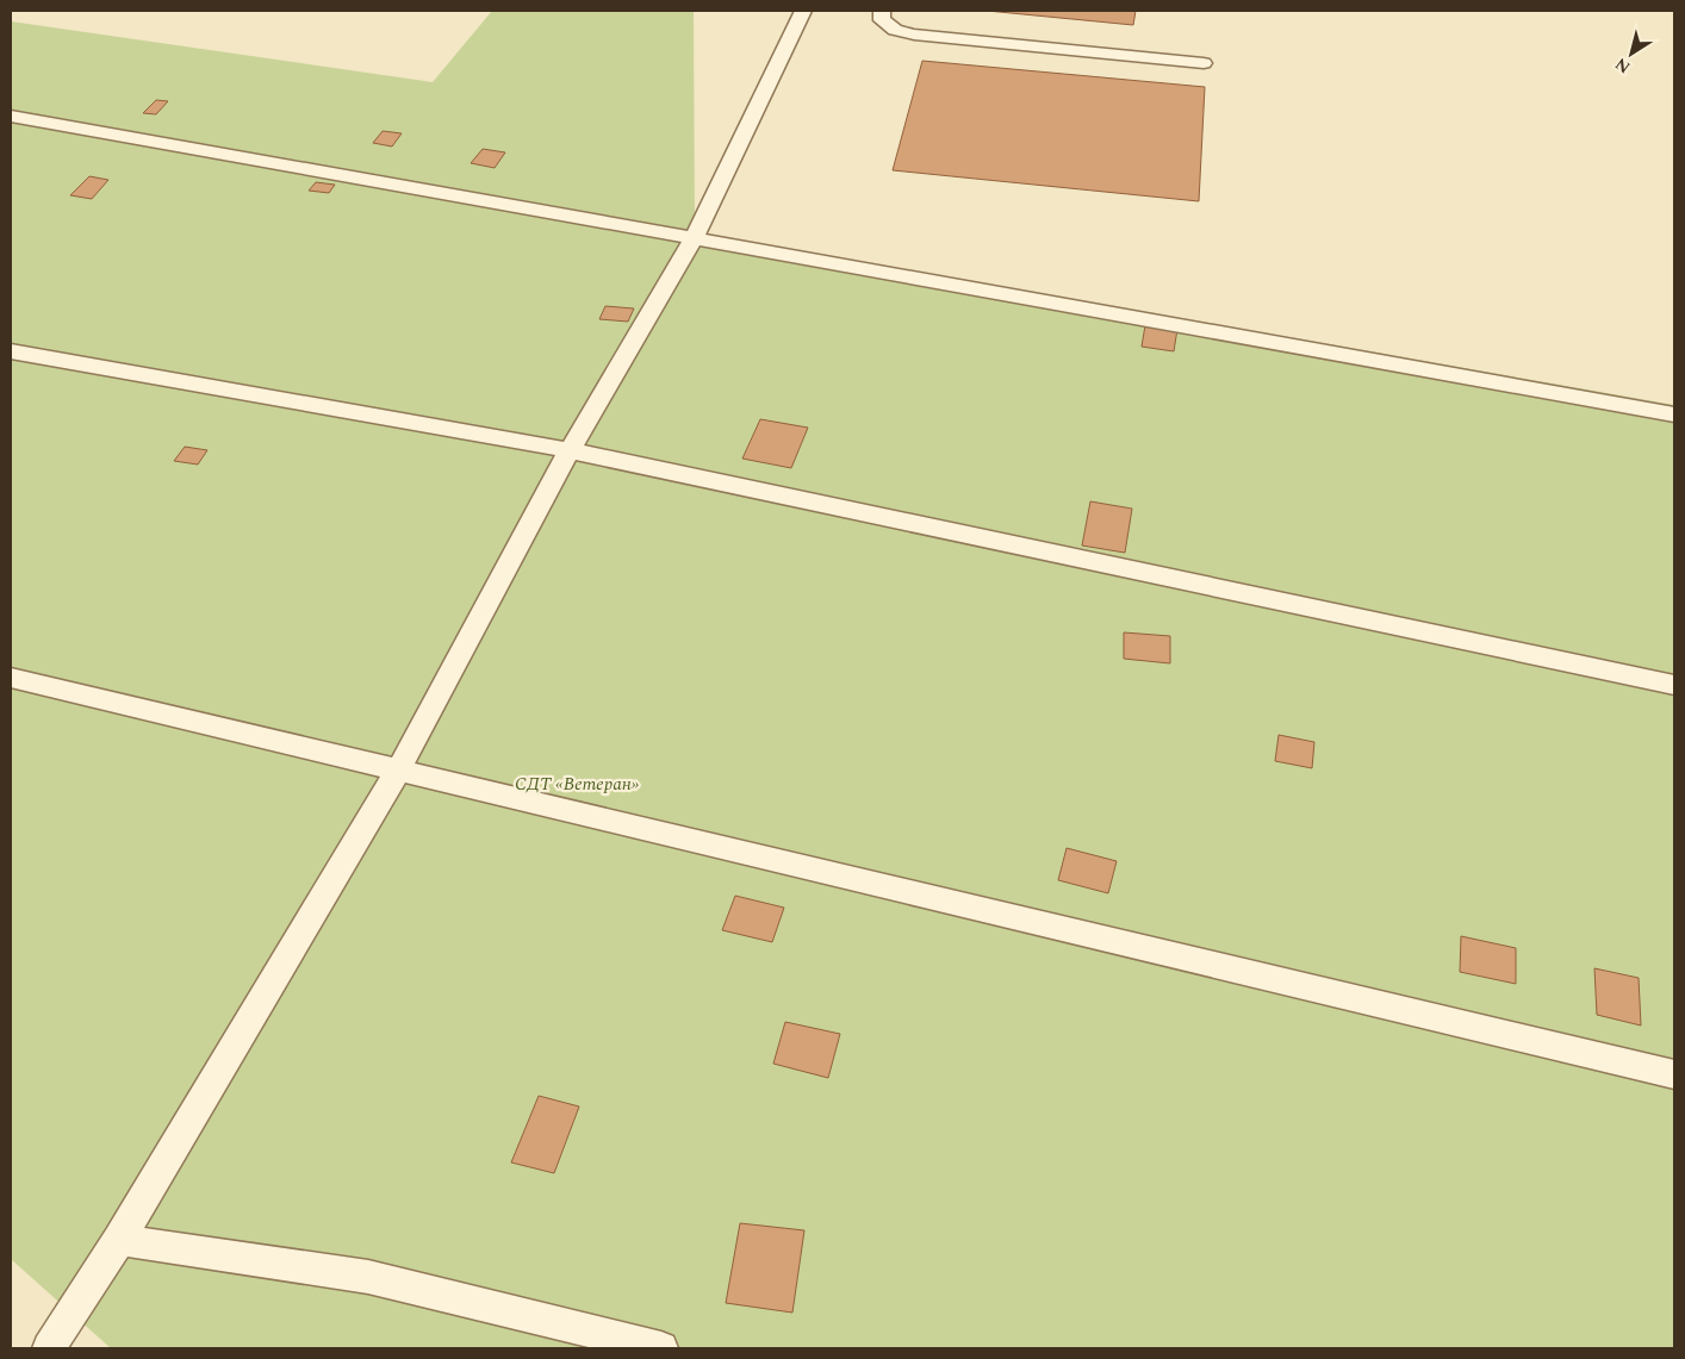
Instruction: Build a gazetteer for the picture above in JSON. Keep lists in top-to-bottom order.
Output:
{
  "parks": ["СДТ «Ветеран»"],
  "north": "bottom left"
}
